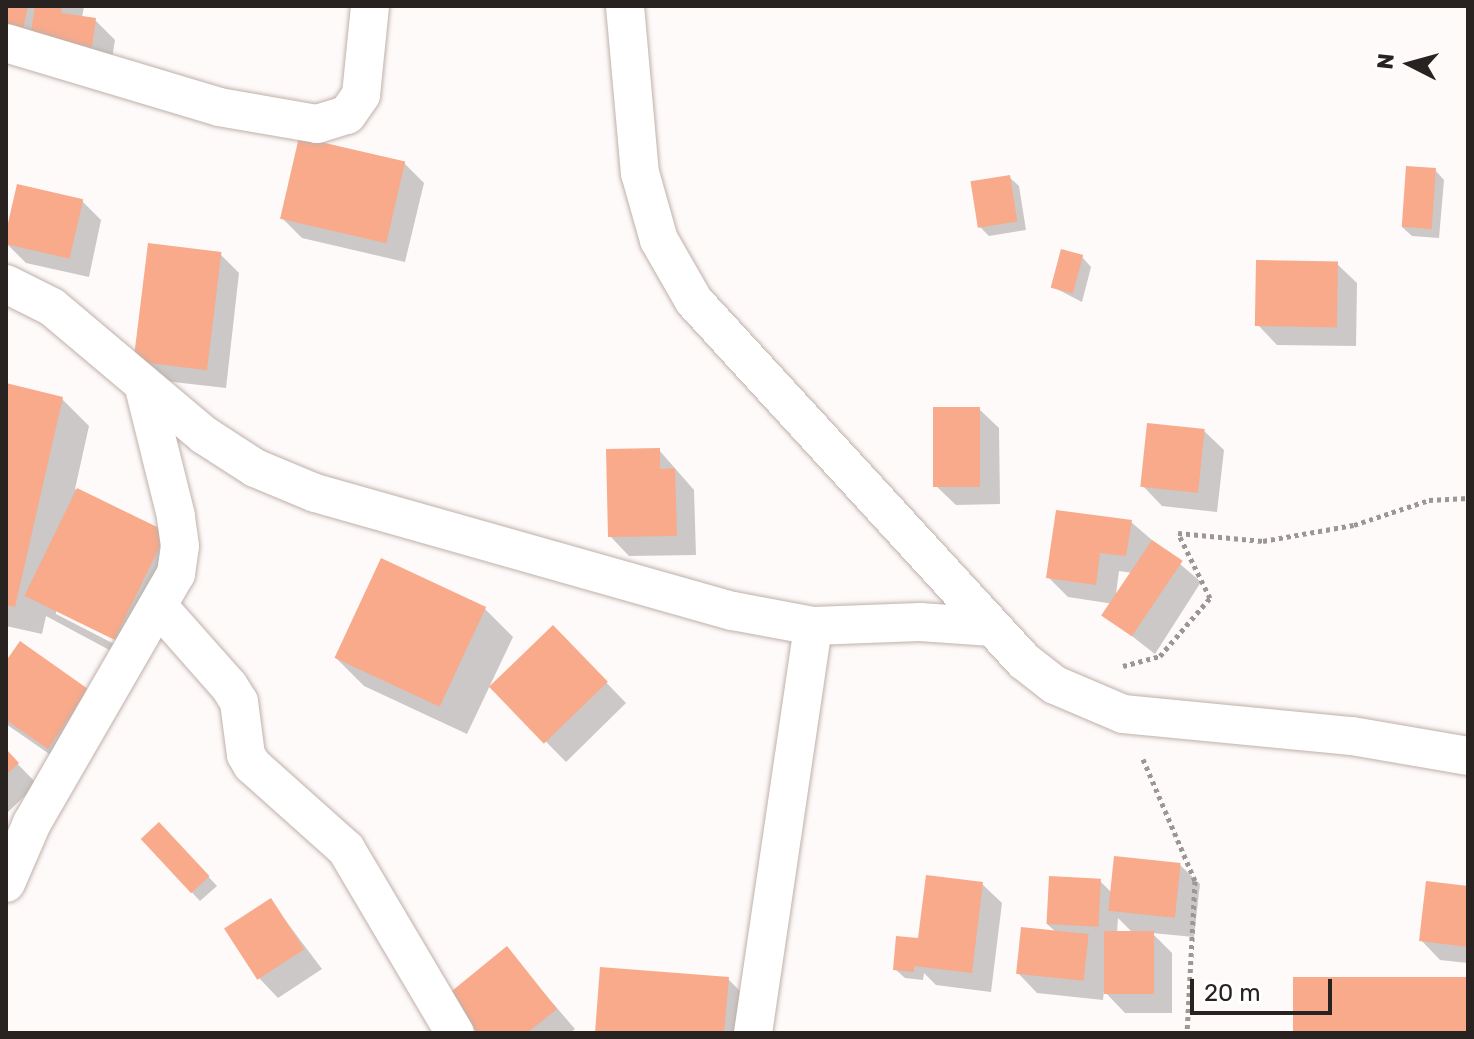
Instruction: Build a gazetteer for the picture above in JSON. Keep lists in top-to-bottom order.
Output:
{
  "scale_bar": "20 m",
  "north": "left"
}
